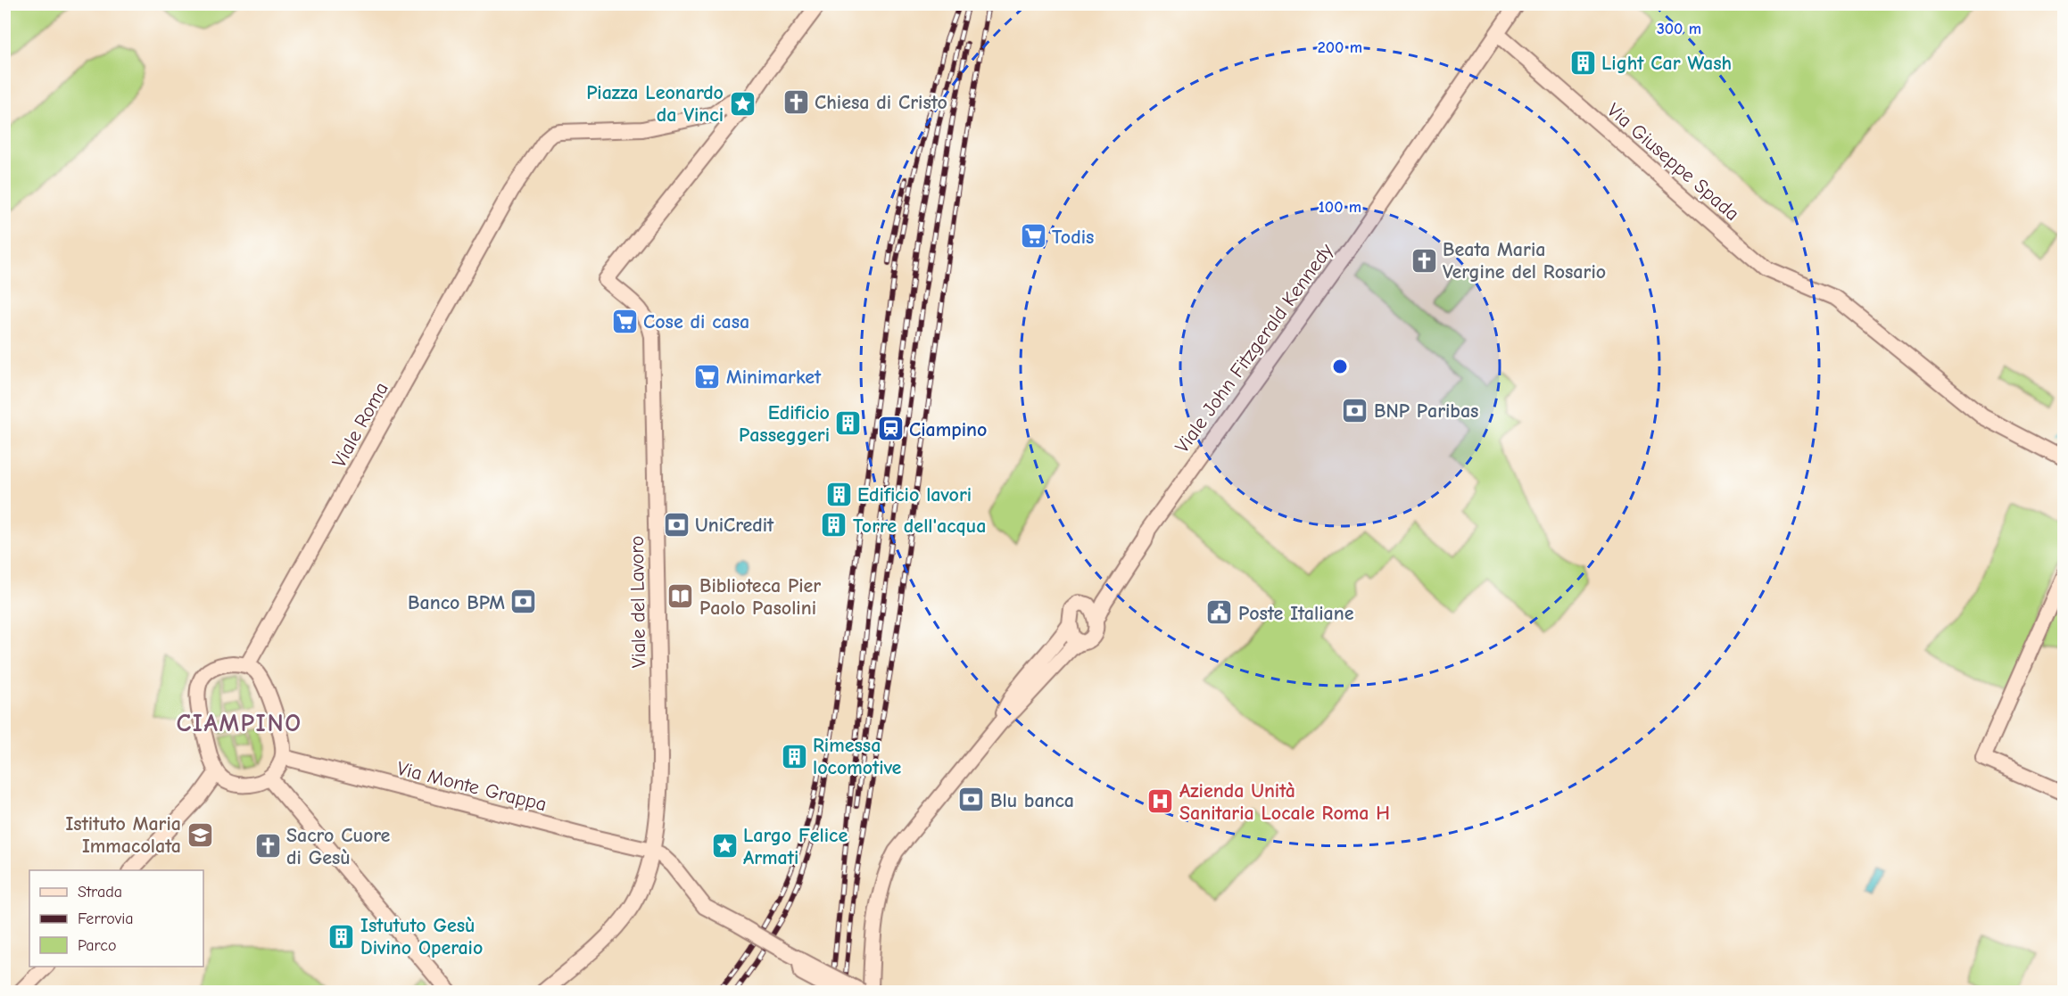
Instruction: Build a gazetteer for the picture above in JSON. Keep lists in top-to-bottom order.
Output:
{
  "streets": {
    "street": [
      "Via Giuseppe Spada",
      "Viale John Fitzgerald Kennedy",
      "Viale Roma",
      "Viale del Lavoro",
      "Via Monte Grappa"
    ]
  },
  "crossings": [
    ["Via Giuseppe Spada", "Viale John Fitzgerald Kennedy"],
    ["Viale Roma", "Viale del Lavoro"],
    ["Viale Roma", "Via Monte Grappa"],
    ["Viale del Lavoro", "Via Monte Grappa"]
  ],
  "districts": ["CIAMPINO"],
  "places": {
    "building": [
      "Light Car Wash",
      "Edificio Passeggeri",
      "Edificio lavori",
      "Torre dell'acqua",
      "Rimessa locomotive",
      "Istututo Gesù Divino Operaio"
    ],
    "church": ["Chiesa di Cristo", "Beata Maria Vergine del Rosario", "Sacro Cuore di Gesù"],
    "place": ["Piazza Leonardo da Vinci", "Largo Felice Armati"],
    "supermarket": ["Todis", "Cose di casa", "Minimarket"],
    "bank": [
      "BNP Paribas",
      "UniCredit",
      "Banco BPM",
      "Blu banca"
    ],
    "station": ["Ciampino"],
    "library": ["Biblioteca Pier Paolo Pasolini"],
    "public building": ["Poste Italiane"],
    "hospital": ["Azienda Unità Sanitaria Locale Roma H"],
    "school or university": ["Istituto Maria Immacolata"]
  },
  "legend": ["Strada", "Ferrovia", "Parco"],
  "rings": ["300 m", "200 m", "100 m"]
}
